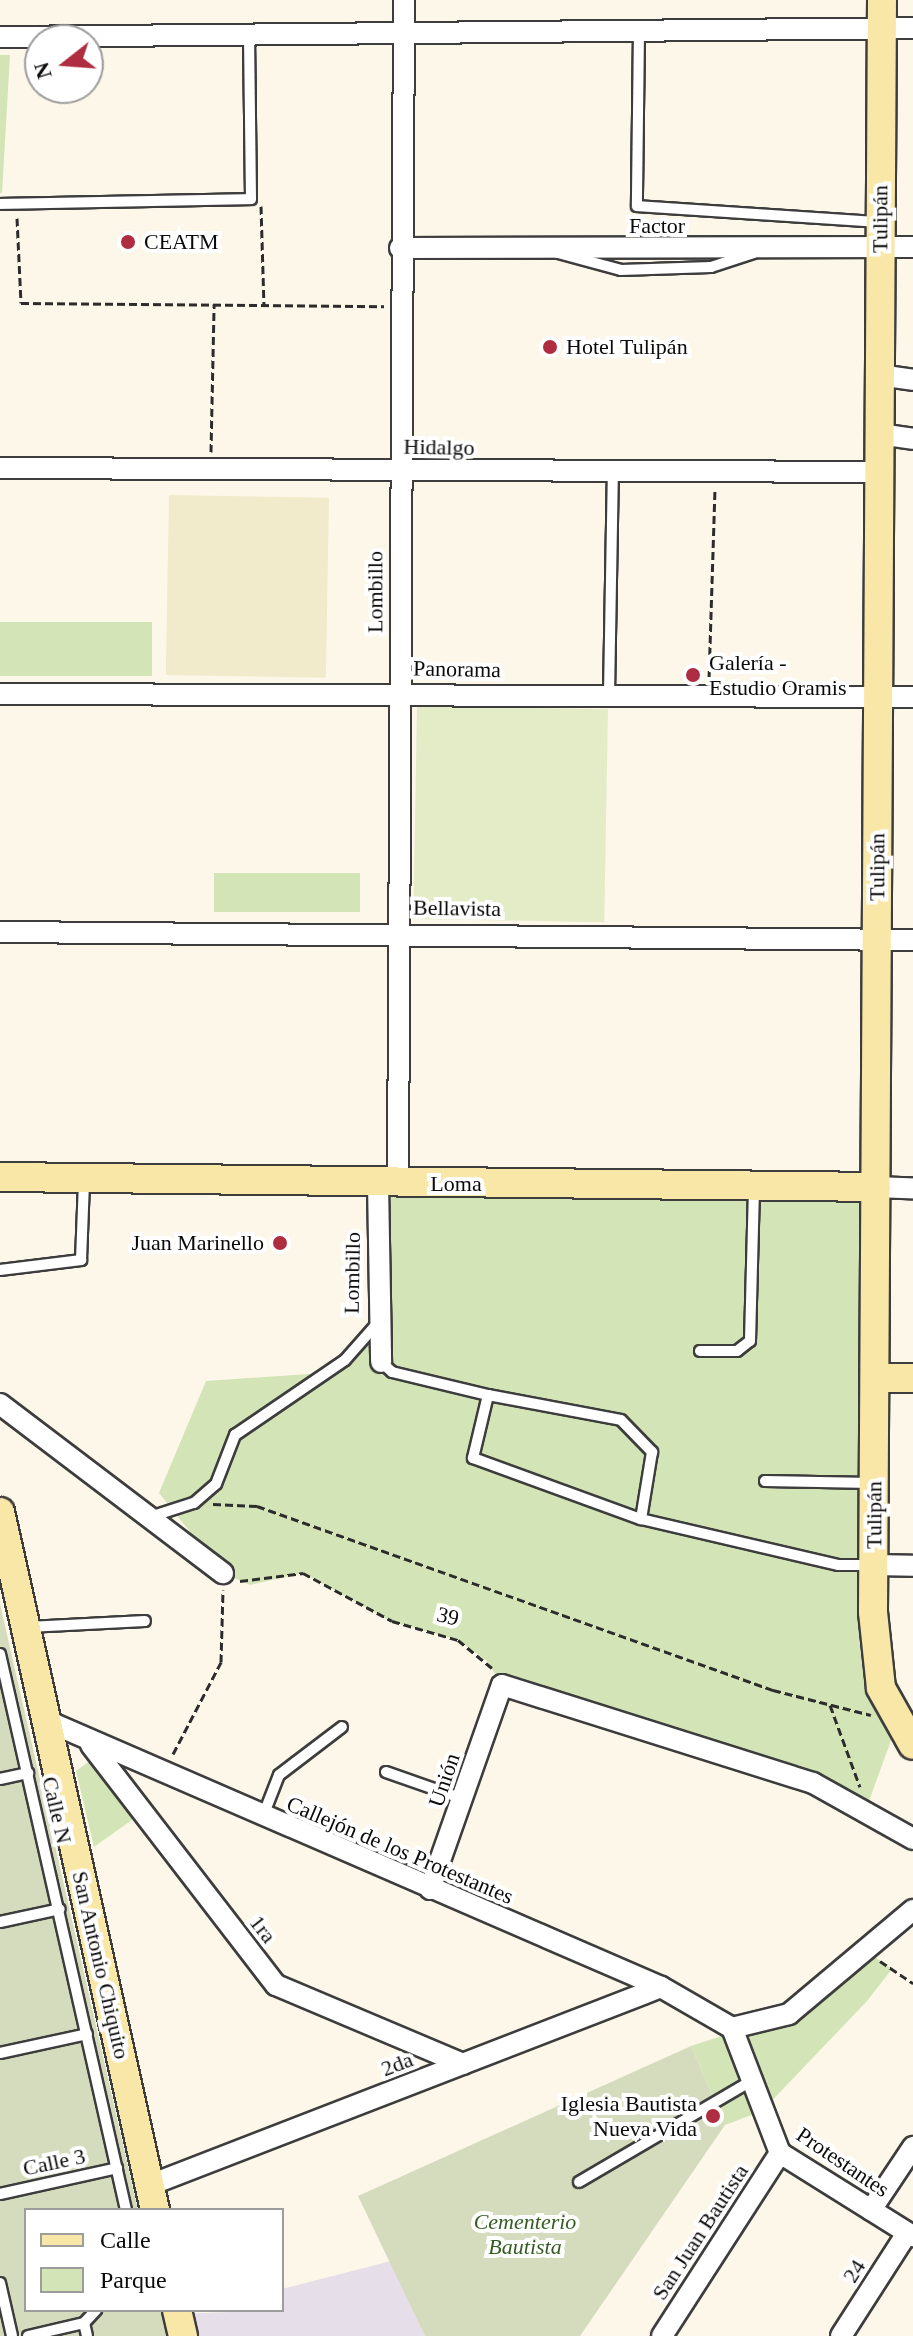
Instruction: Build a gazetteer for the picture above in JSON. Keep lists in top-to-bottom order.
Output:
{
  "streets": {
    "street": [
      "Tulipán",
      "Factor",
      "Hidalgo",
      "Lombillo",
      "Panorama",
      "Bellavista",
      "Loma",
      "Unión",
      "Callejón de los Protestantes",
      "1ra",
      "San Antonio Chiquito",
      "2da",
      "Protestantes",
      "San Juan Bautista",
      "24"
    ],
    "lane": ["Calle N", "Calle 3"],
    "path": ["39"]
  },
  "crossings": [
    ["Tulipán", "Factor"],
    ["Tulipán", "Hidalgo"],
    ["Tulipán", "Panorama"],
    ["Tulipán", "Bellavista"],
    ["Tulipán", "Loma"],
    ["Factor", "Lombillo"],
    ["Hidalgo", "Lombillo"],
    ["Lombillo", "Panorama"],
    ["Lombillo", "Bellavista"],
    ["Lombillo", "Loma"],
    ["39", "Unión"],
    ["Unión", "Callejón de los Protestantes"],
    ["Calle N", "Calle 3"],
    ["Callejón de los Protestantes", "1ra"],
    ["Callejón de los Protestantes", "San Antonio Chiquito"],
    ["Callejón de los Protestantes", "2da"],
    ["Callejón de los Protestantes", "Protestantes"],
    ["1ra", "2da"],
    ["San Antonio Chiquito", "2da"],
    ["Protestantes", "San Juan Bautista"],
    ["Protestantes", "24"]
  ],
  "parks": ["Cementerio Bautista"],
  "places": [
    "CEATM",
    "Hotel Tulipán",
    "Galería - Estudio Oramis",
    "Juan Marinello",
    "Iglesia Bautista Nueva Vida"
  ],
  "legend": ["Calle", "Parque"],
  "north": "left"
}
